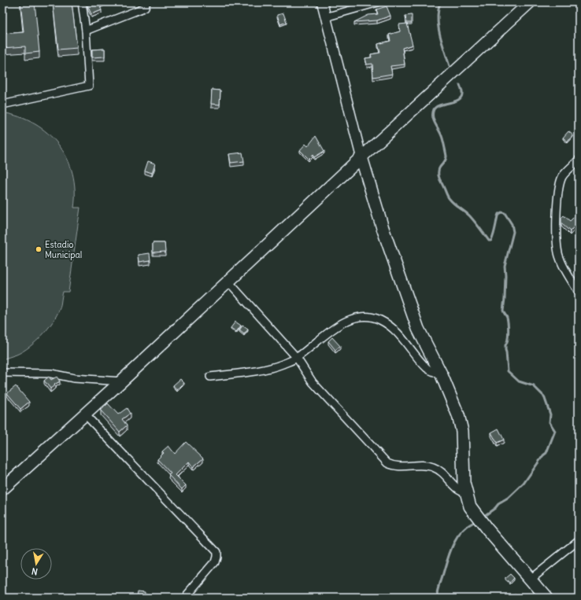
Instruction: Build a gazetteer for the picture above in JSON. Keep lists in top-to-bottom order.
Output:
{
  "places": ["Estadio Municipal"],
  "north": "bottom"
}
